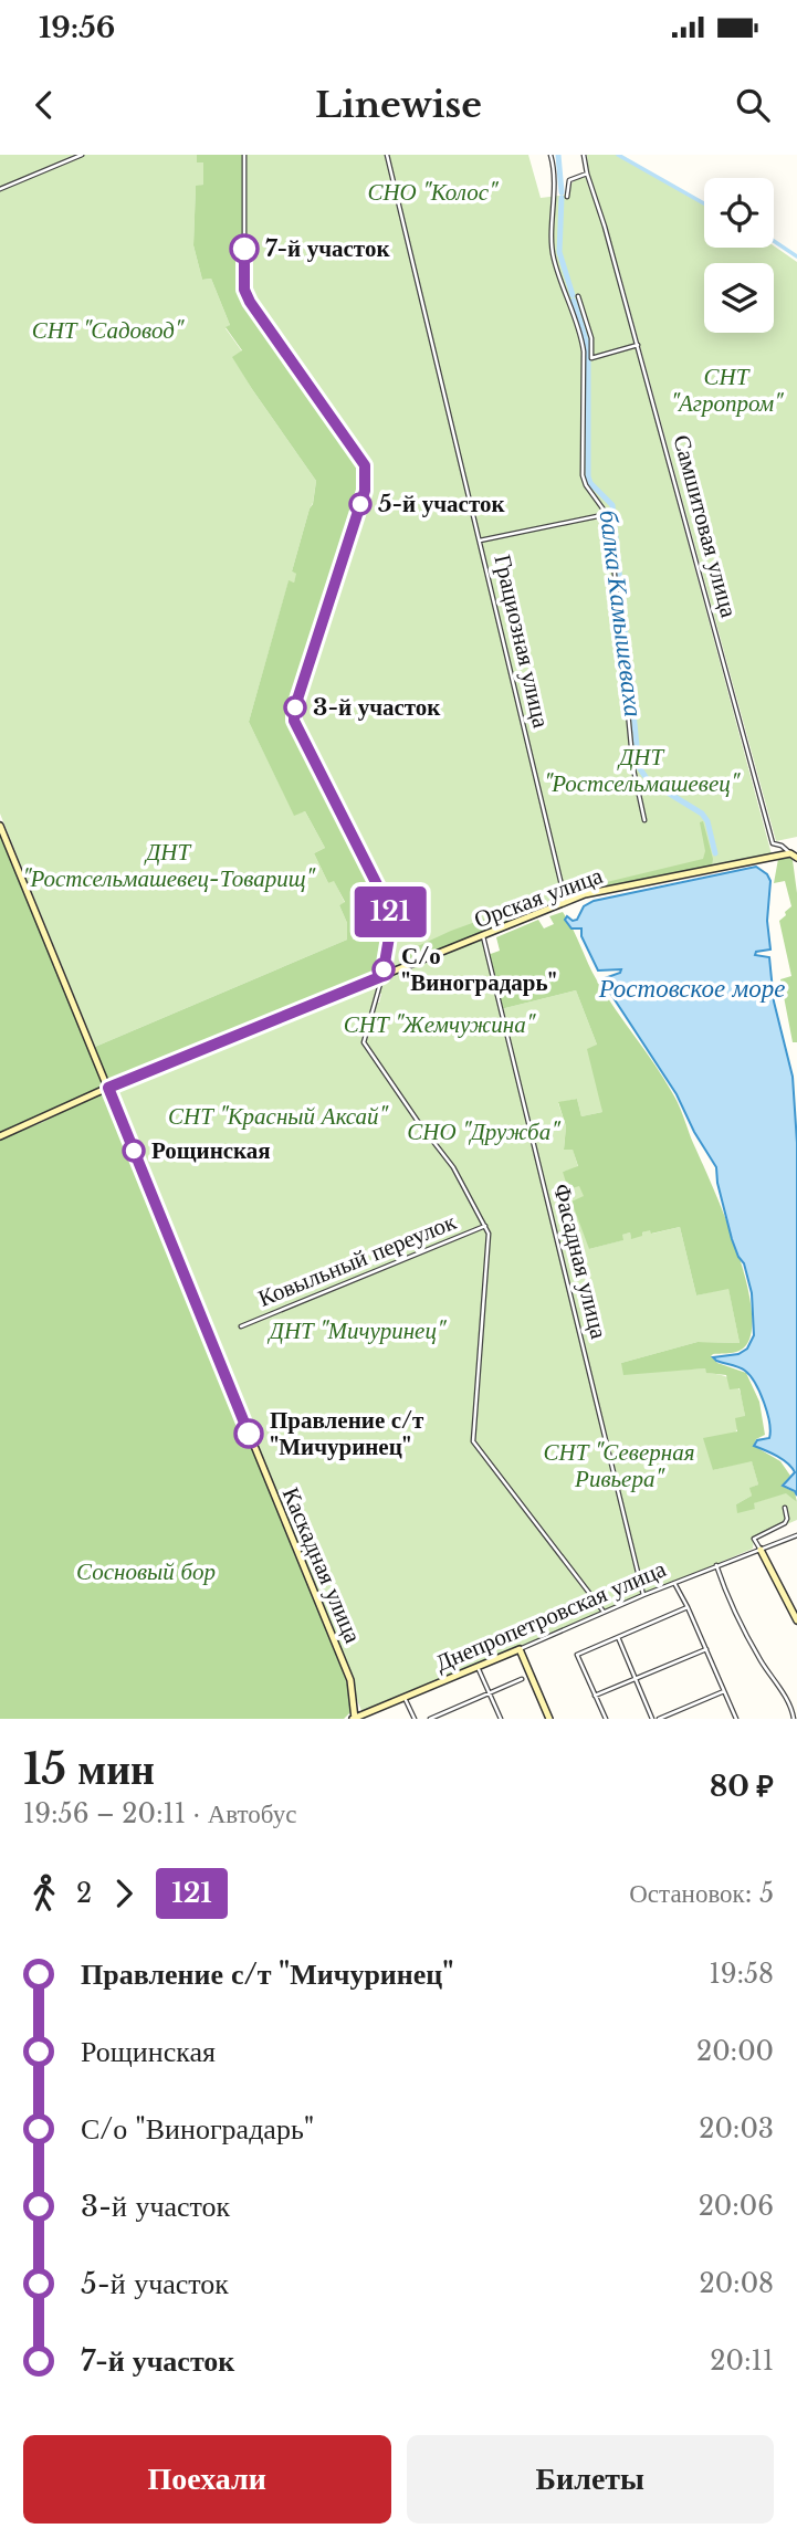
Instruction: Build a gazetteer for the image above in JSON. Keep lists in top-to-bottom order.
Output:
{
  "streets": {
    "street": [
      "Самшитовая улица",
      "Грациозная улица",
      "Орская улица",
      "Ковыльный переулок",
      "Фасадная улица",
      "Каскадная улица",
      "Днепропетровская улица"
    ]
  },
  "crossings": [
    ["Самшитовая улица", "Орская улица"],
    ["Грациозная улица", "Орская улица"],
    ["Орская улица", "Фасадная улица"],
    ["Орская улица", "Каскадная улица"],
    ["Фасадная улица", "Днепропетровская улица"],
    ["Каскадная улица", "Днепропетровская улица"]
  ],
  "water": ["балка Камышеваха", "Ростовское море"],
  "parks": [
    "СНО \"Колос\"",
    "СНТ \"Садовод\"",
    "СНТ \"Агропром\"",
    "ДНТ \"Ростсельмашевец\"",
    "ДНТ \"Ростсельмашевец-Товарищ\"",
    "СНТ \"Жемчужина\"",
    "СНТ \"Красный Аксай\"",
    "СНО \"Дружба\"",
    "ДНТ \"Мичуринец\"",
    "СНТ \"Северная Ривьера\"",
    "Сосновый бор"
  ],
  "places": [
    "7-й участок",
    "5-й участок",
    "3-й участок",
    "С/о \"Виноградарь\"",
    "Рощинская",
    "Правление с/т \"Мичуринец\""
  ],
  "lines": ["bus line 121"],
  "page": {
    "status": "19:56",
    "header": "Linewise",
    "on_map": "121",
    "heading": ["15 мин", "19:56 – 20:11 · Автобус", "80 ₽"],
    "legs": ["2", "121", "Остановок: 5"],
    "list": [
      {
        "name": "Правление с/т \"Мичуринец\"",
        "value": "19:58"
      },
      {
        "name": "Рощинская",
        "value": "20:00"
      },
      {
        "name": "С/о \"Виноградарь\"",
        "value": "20:03"
      },
      {
        "name": "3-й участок",
        "value": "20:06"
      },
      {
        "name": "5-й участок",
        "value": "20:08"
      },
      {
        "name": "7-й участок",
        "value": "20:11"
      }
    ],
    "buttons": ["Поехали", "Билеты"]
  }
}
